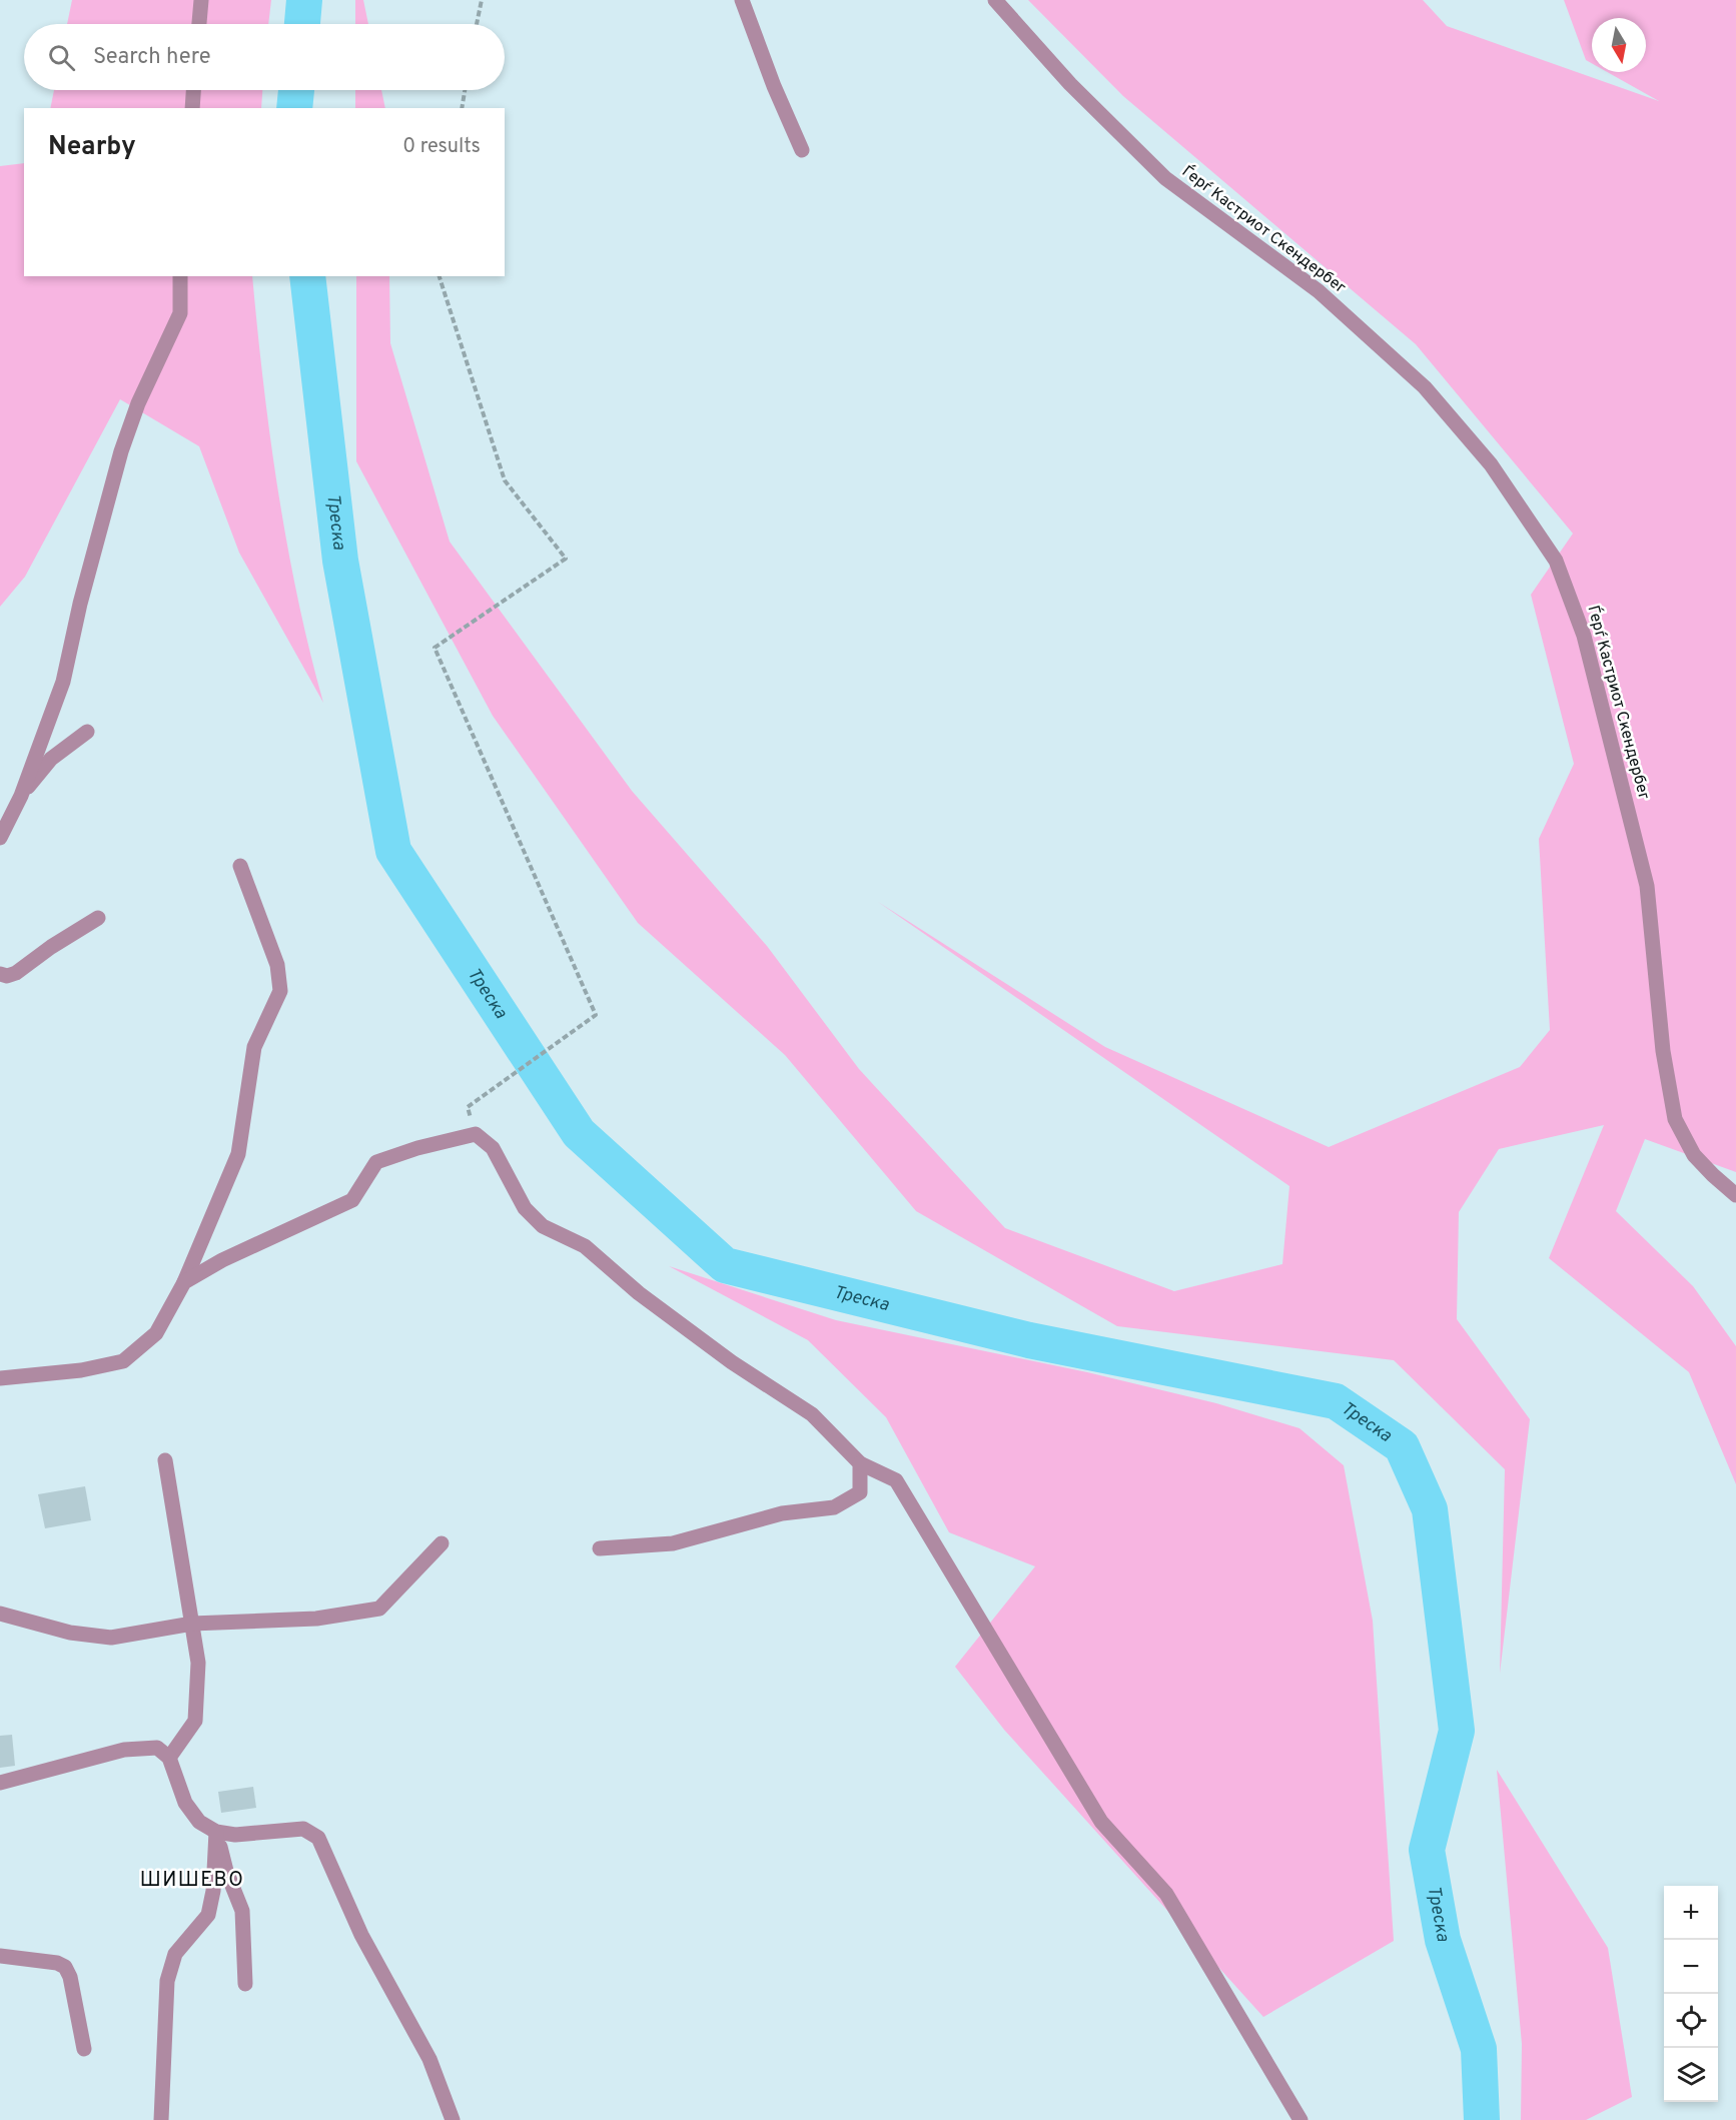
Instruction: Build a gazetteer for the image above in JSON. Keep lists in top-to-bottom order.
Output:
{
  "streets": {
    "street": ["Ѓерѓ Кастриот Скендербег"]
  },
  "districts": ["ШИШЕВО"],
  "water": ["Треска"],
  "north": "bottom",
  "page": {
    "search": "Search here",
    "heading": ["Nearby", "0 results"],
    "map_buttons": ["+", "−"]
  }
}
